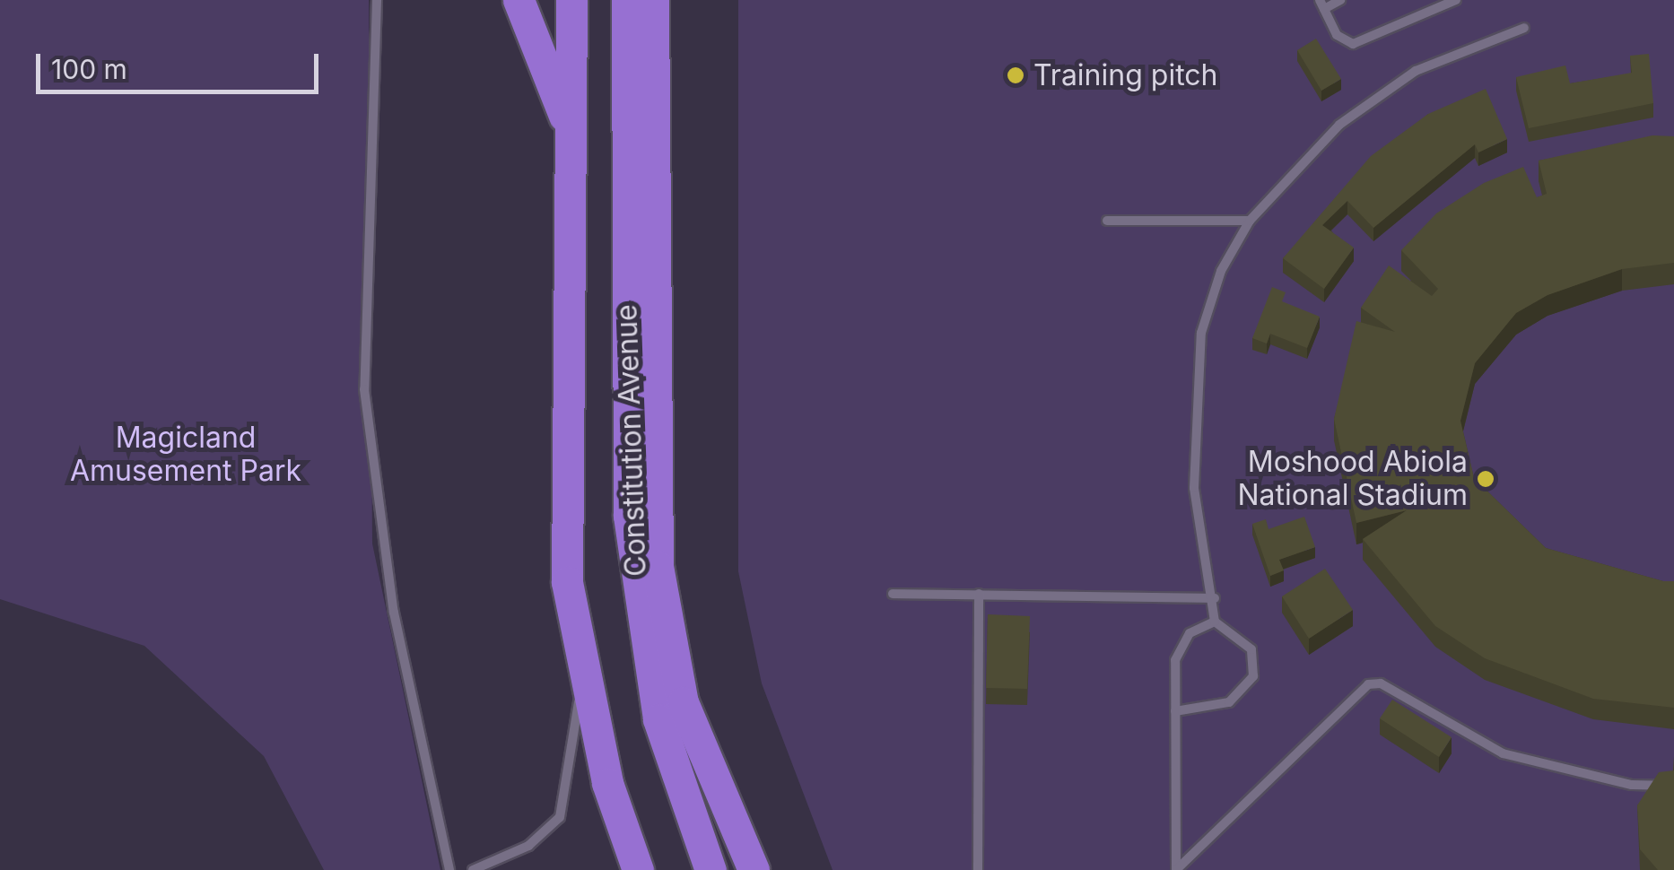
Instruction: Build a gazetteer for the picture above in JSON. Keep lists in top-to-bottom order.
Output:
{
  "streets": {
    "highway": ["Constitution Avenue"]
  },
  "parks": ["Magicland Amusement Park"],
  "places": ["Training pitch", "Moshood Abiola National Stadium"],
  "scale_bar": "100 m"
}
